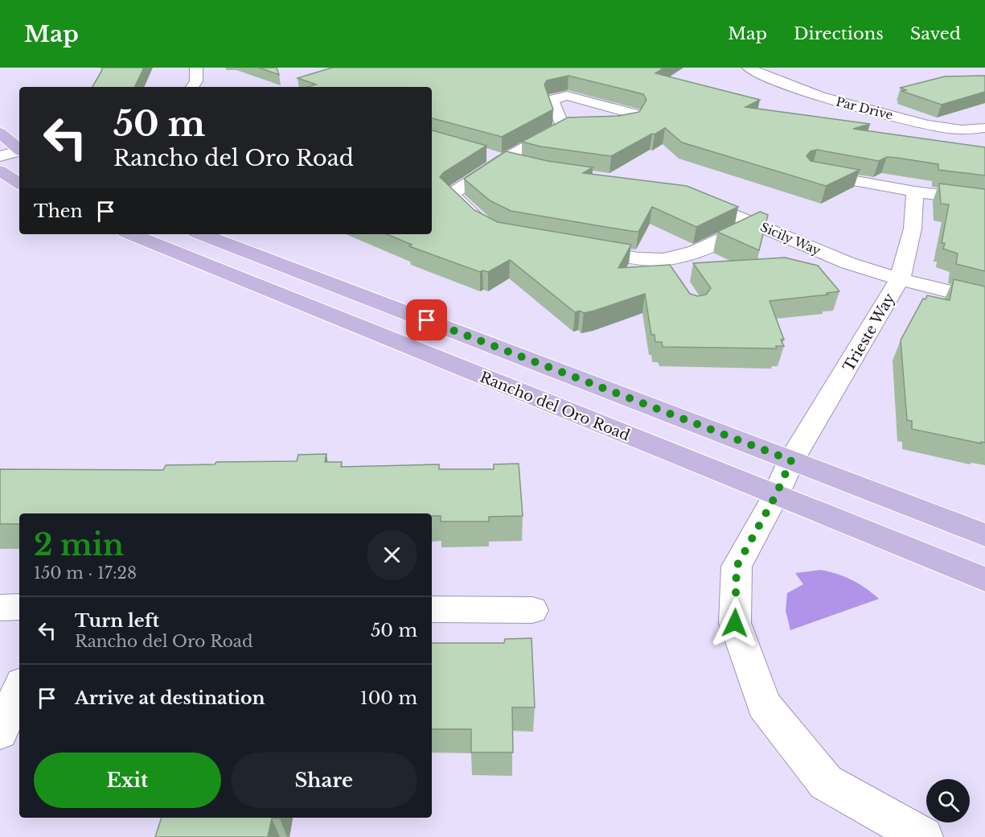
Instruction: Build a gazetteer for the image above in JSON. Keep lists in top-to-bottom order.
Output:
{
  "streets": {
    "main road": ["Rancho del Oro Road"],
    "street": ["Par Drive", "Sicily Way", "Trieste Way"]
  },
  "crossings": [
    ["Sicily Way", "Trieste Way"],
    ["Trieste Way", "Rancho del Oro Road"]
  ],
  "page": {
    "header": "Map",
    "nav": ["Map", "Directions", "Saved"],
    "turn": ["50 m", "Rancho del Oro Road"],
    "then": "Then",
    "heading": ["2 min", "150 m · 17:28"],
    "list": [
      {
        "name": "Turn left",
        "note": "Rancho del Oro Road",
        "value": "50 m"
      },
      {
        "name": "Arrive at destination",
        "value": "100 m"
      }
    ],
    "buttons": ["Exit", "Share"]
  }
}
